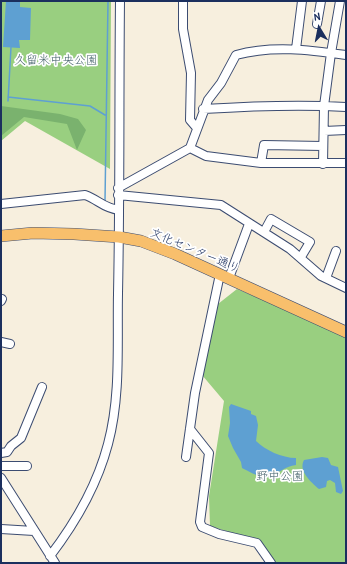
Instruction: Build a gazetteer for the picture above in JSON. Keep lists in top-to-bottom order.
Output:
{
  "streets": {
    "highway": ["文化センター通り"]
  },
  "parks": ["久留米中央公園", "野中公園"],
  "north": "top"
}
